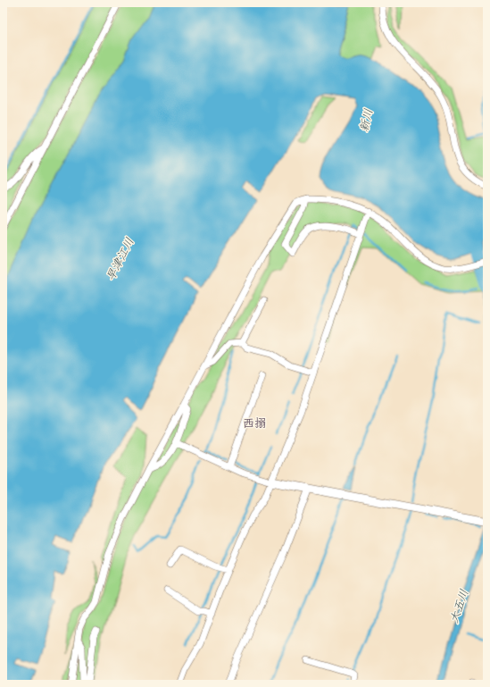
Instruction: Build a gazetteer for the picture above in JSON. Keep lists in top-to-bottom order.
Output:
{
  "districts": ["西搦"],
  "water": ["新川", "早津江川", "大五川"]
}
